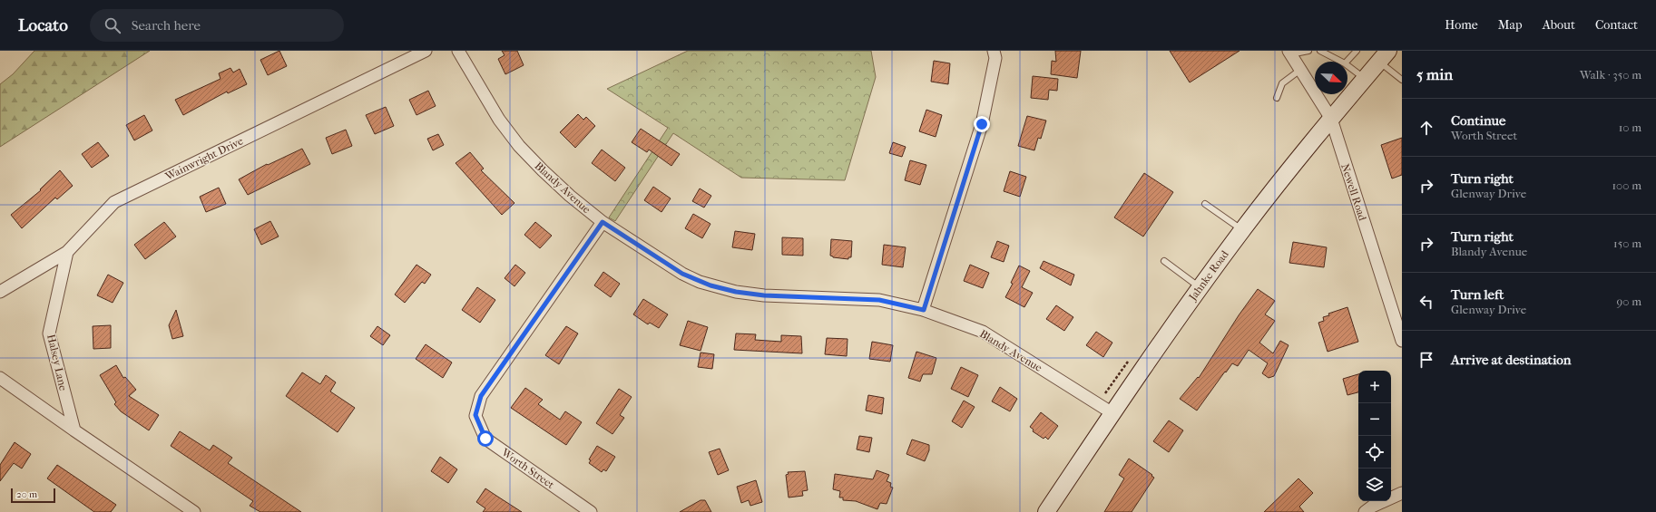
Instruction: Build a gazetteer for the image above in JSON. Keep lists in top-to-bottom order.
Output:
{
  "streets": {
    "main road": ["Jahnke Road"],
    "street": [
      "Wainwright Drive",
      "Blandy Avenue",
      "Newell Road",
      "Halsey Lane",
      "Worth Street"
    ]
  },
  "crossings": [
    ["Wainwright Drive", "Halsey Lane"],
    ["Blandy Avenue", "Jahnke Road"],
    ["Blandy Avenue", "Worth Street"],
    ["Newell Road", "Jahnke Road"]
  ],
  "scale_bar": "20 m",
  "north": "bottom right",
  "page": {
    "header": "Locato",
    "search": "Search here",
    "nav": [
      "Home",
      "Map",
      "About",
      "Contact"
    ],
    "heading": ["5 min", "Walk · 350 m"],
    "list": [
      ["Continue", "Worth Street", "10 m"],
      ["Turn right", "Glenway Drive", "100 m"],
      ["Turn right", "Blandy Avenue", "150 m"],
      ["Turn left", "Glenway Drive", "90 m"],
      "Arrive at destination"
    ],
    "map_buttons": ["+", "−"],
    "scale": "20 m"
  }
}
